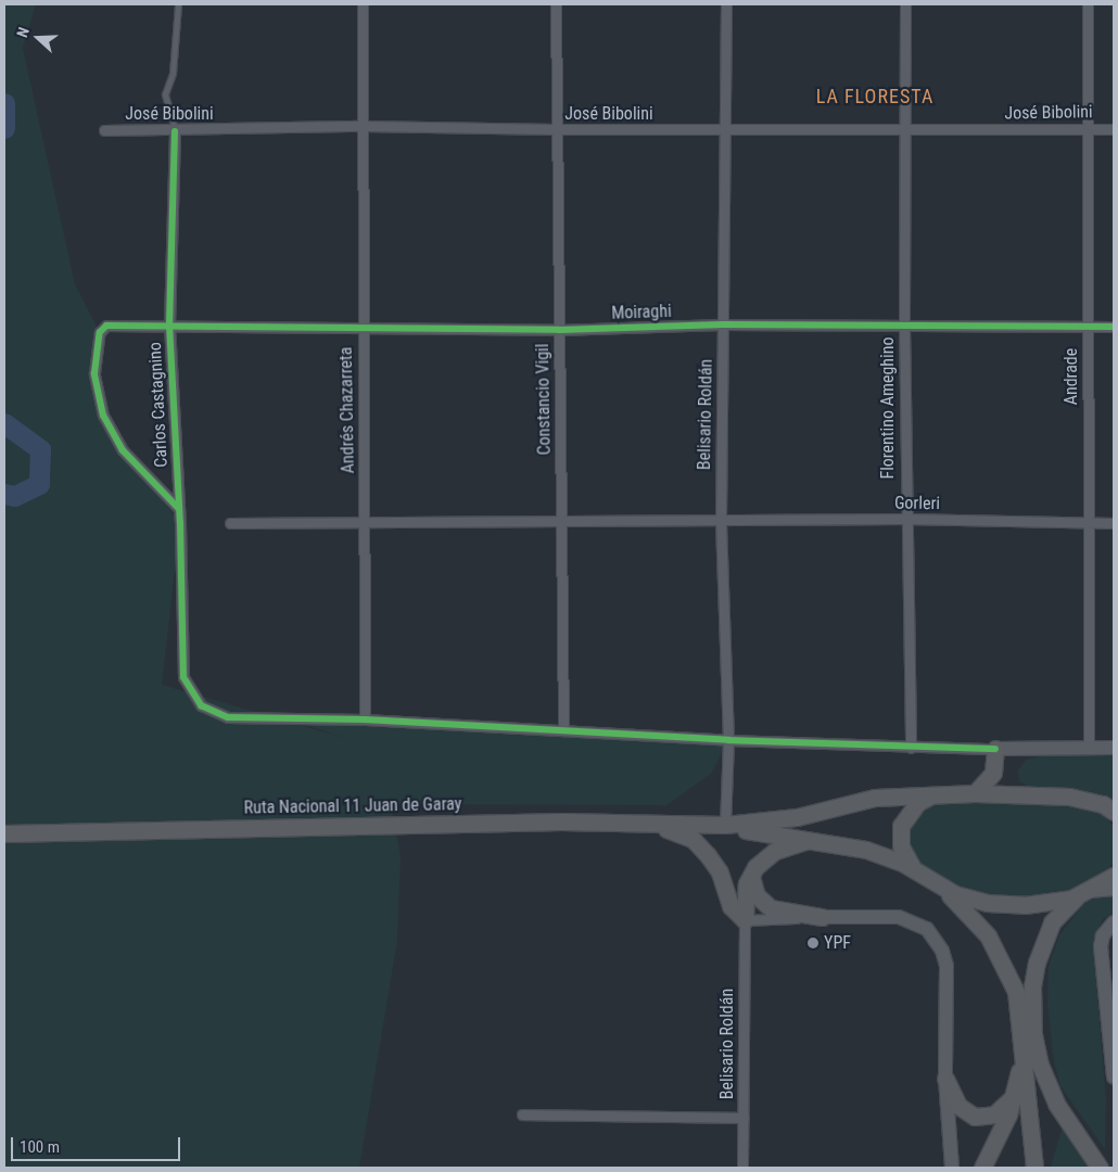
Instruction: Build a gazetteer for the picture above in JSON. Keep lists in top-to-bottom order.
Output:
{
  "streets": {
    "highway": ["Ruta Nacional 11 Juan de Garay"],
    "street": [
      "José Bibolini",
      "Moiraghi",
      "Andrade",
      "Constancio Vigil",
      "Carlos Castagnino",
      "Florentino Ameghino",
      "Andrés Chazarreta",
      "Belisario Roldán",
      "Gorleri"
    ]
  },
  "crossings": [
    ["José Bibolini", "Andrade"],
    ["José Bibolini", "Constancio Vigil"],
    ["José Bibolini", "Carlos Castagnino"],
    ["José Bibolini", "Florentino Ameghino"],
    ["José Bibolini", "Andrés Chazarreta"],
    ["José Bibolini", "Belisario Roldán"],
    ["Moiraghi", "Andrade"],
    ["Moiraghi", "Constancio Vigil"],
    ["Moiraghi", "Carlos Castagnino"],
    ["Moiraghi", "Florentino Ameghino"],
    ["Moiraghi", "Andrés Chazarreta"],
    ["Moiraghi", "Belisario Roldán"],
    ["Andrade", "Gorleri"],
    ["Constancio Vigil", "Gorleri"],
    ["Carlos Castagnino", "Andrés Chazarreta"],
    ["Florentino Ameghino", "Gorleri"],
    ["Andrés Chazarreta", "Gorleri"],
    ["Belisario Roldán", "Gorleri"],
    ["Belisario Roldán", "Ruta Nacional 11 Juan de Garay"]
  ],
  "districts": ["LA FLORESTA"],
  "places": ["YPF"],
  "scale_bar": "100 m",
  "north": "left"
}
